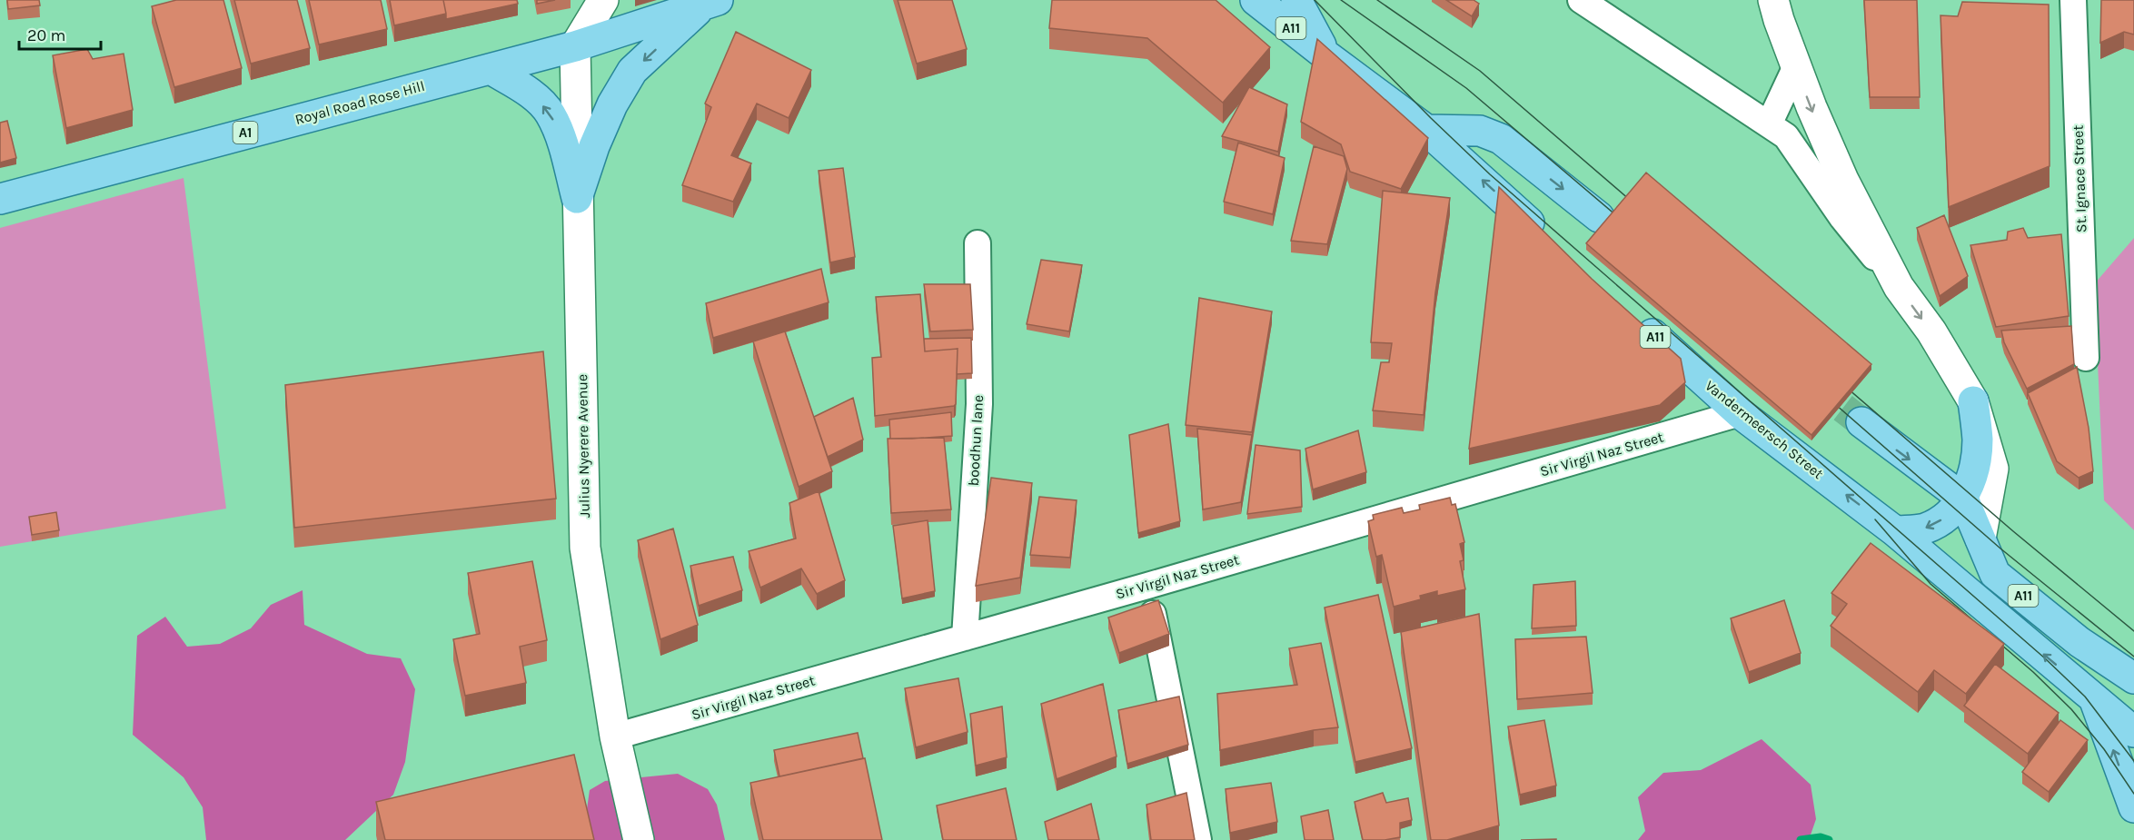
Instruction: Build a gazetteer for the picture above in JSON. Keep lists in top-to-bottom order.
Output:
{
  "streets": {
    "main road": [
      "A11",
      "Royal Road Rose Hill",
      "A1",
      "Vandermeersch Street",
      "Julius Nyerere Avenue"
    ],
    "street": ["St. Ignace Street", "boodhun lane", "Sir Virgil Naz Street"]
  },
  "crossings": [
    ["Royal Road Rose Hill", "Julius Nyerere Avenue"],
    ["Vandermeersch Street", "Sir Virgil Naz Street"],
    ["boodhun lane", "Sir Virgil Naz Street"],
    ["Julius Nyerere Avenue", "Sir Virgil Naz Street"]
  ],
  "scale_bar": "20 m"
}
